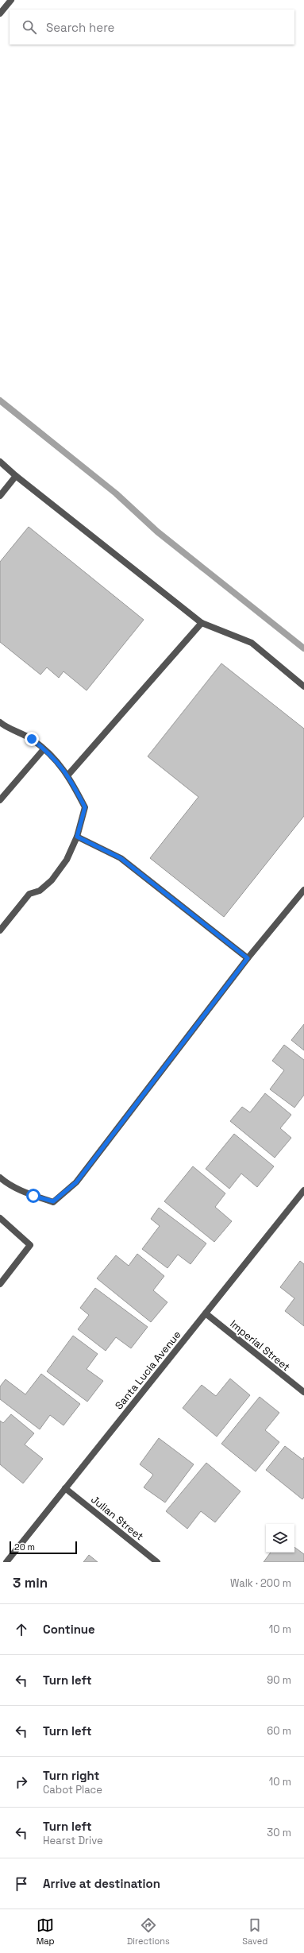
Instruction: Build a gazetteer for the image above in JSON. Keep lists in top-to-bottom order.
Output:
{
  "streets": {
    "street": ["Imperial Street", "Santa Lucia Avenue", "Julian Street"]
  },
  "crossings": [
    ["Imperial Street", "Santa Lucia Avenue"],
    ["Santa Lucia Avenue", "Julian Street"]
  ],
  "scale_bar": "20 m",
  "page": {
    "search": "Search here",
    "scale": "20 m",
    "heading": ["3 min", "Walk · 200 m"],
    "list": [
      ["Continue", "10 m"],
      ["Turn left", "90 m"],
      ["Turn left", "60 m"],
      ["Turn right", "Cabot Place", "10 m"],
      ["Turn left", "Hearst Drive", "30 m"],
      "Arrive at destination"
    ],
    "nav": ["Map", "Directions", "Saved"]
  }
}
